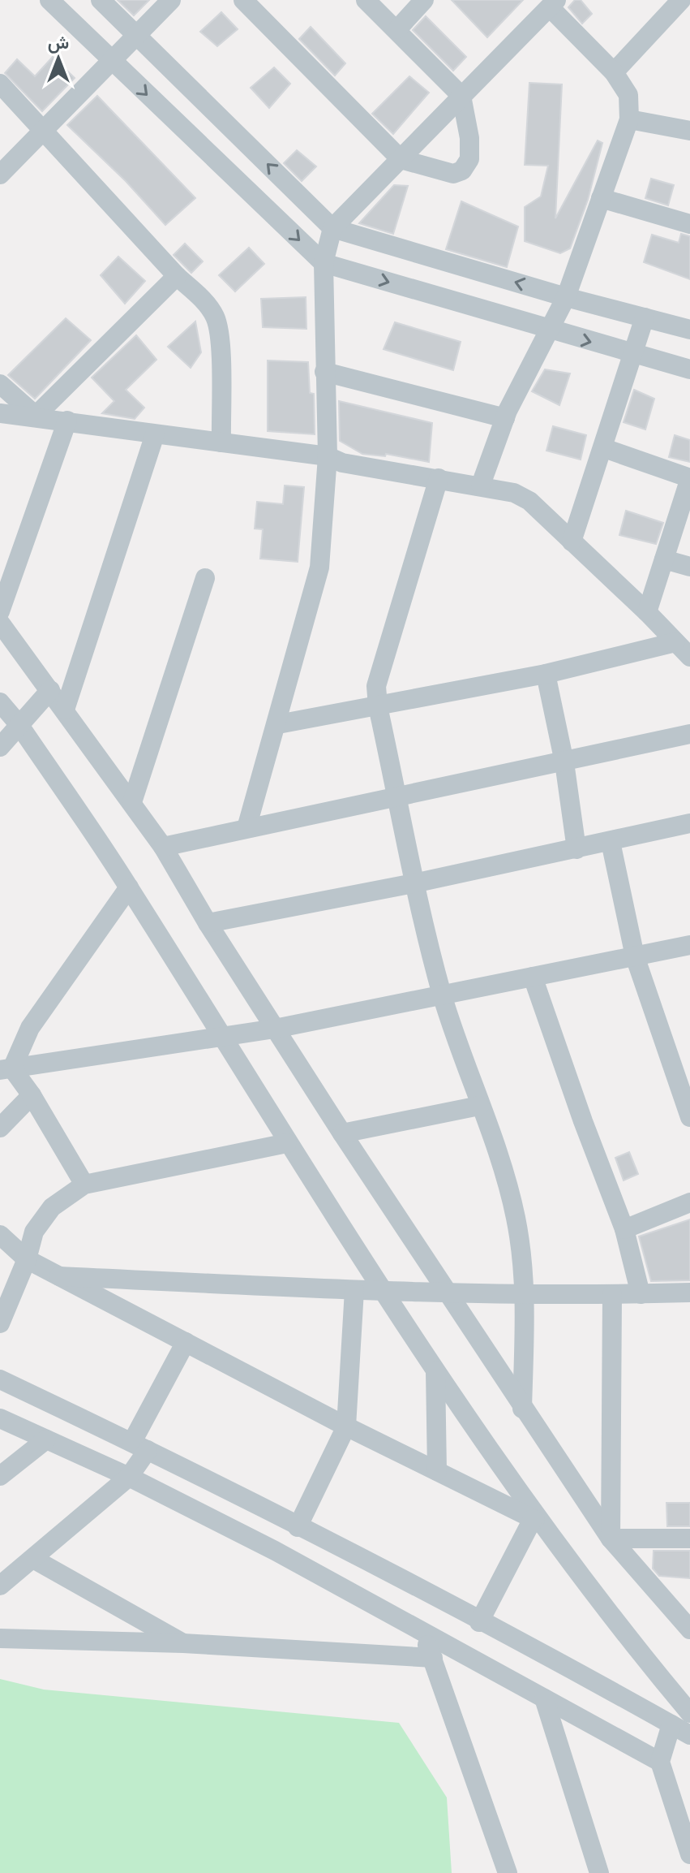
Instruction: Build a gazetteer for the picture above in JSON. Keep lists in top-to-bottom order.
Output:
{
  "north": "top"
}
